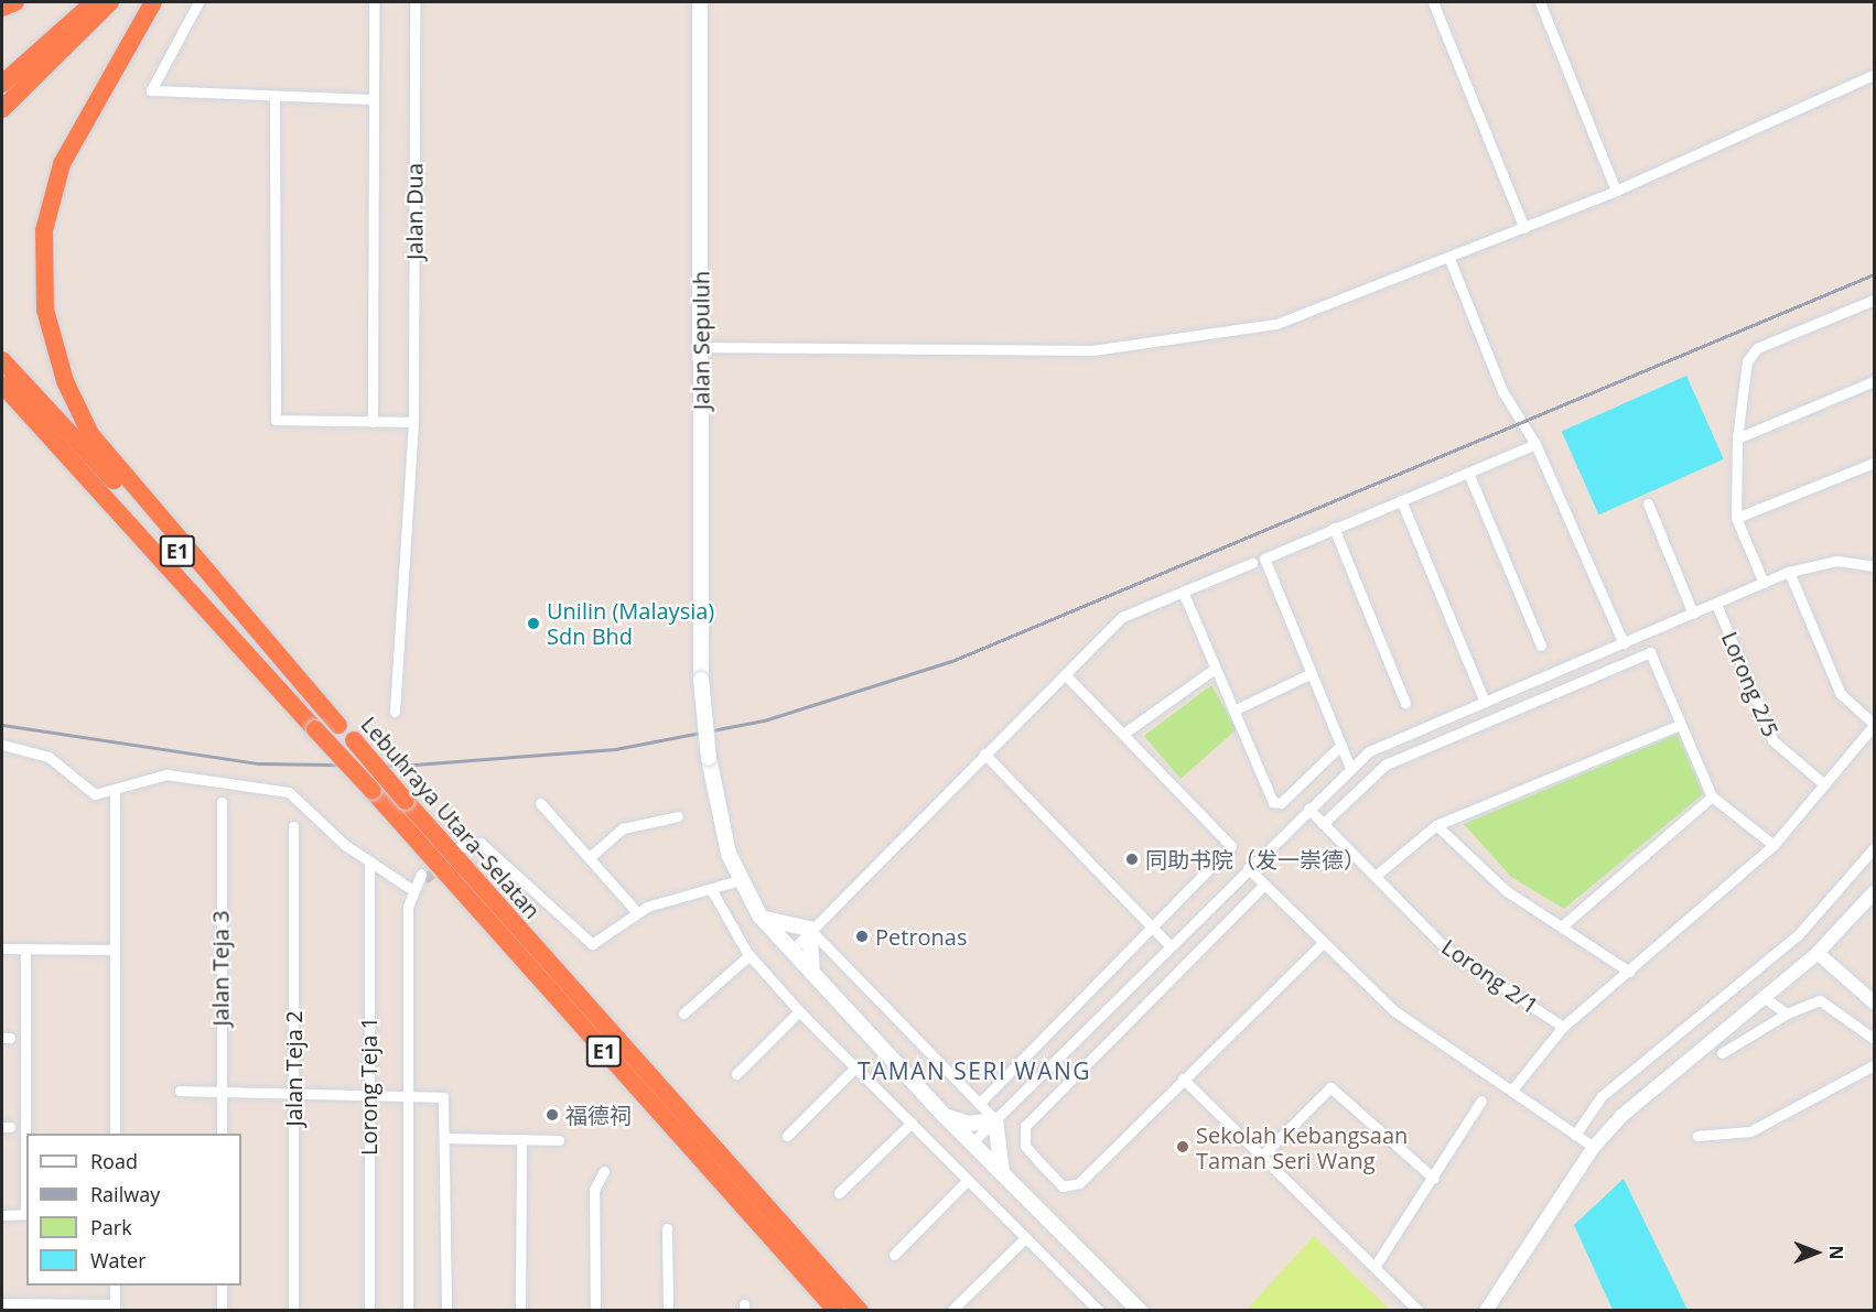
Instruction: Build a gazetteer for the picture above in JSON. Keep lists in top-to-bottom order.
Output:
{
  "streets": {
    "highway": ["E1", "Lebuhraya Utara–Selatan"],
    "main road": ["Jalan Sepuluh"],
    "street": [
      "Jalan Dua",
      "Lorong 2/5",
      "Jalan Teja 3",
      "Lorong 2/1",
      "Jalan Teja 2",
      "Lorong Teja 1"
    ]
  },
  "districts": ["TAMAN SERI WANG"],
  "places": [
    "Unilin (Malaysia) Sdn Bhd",
    "同助书院（发一崇德）",
    "Petronas",
    "福德祠",
    "Sekolah Kebangsaan Taman Seri Wang"
  ],
  "legend": [
    "Road",
    "Railway",
    "Park",
    "Water"
  ],
  "north": "right"
}
